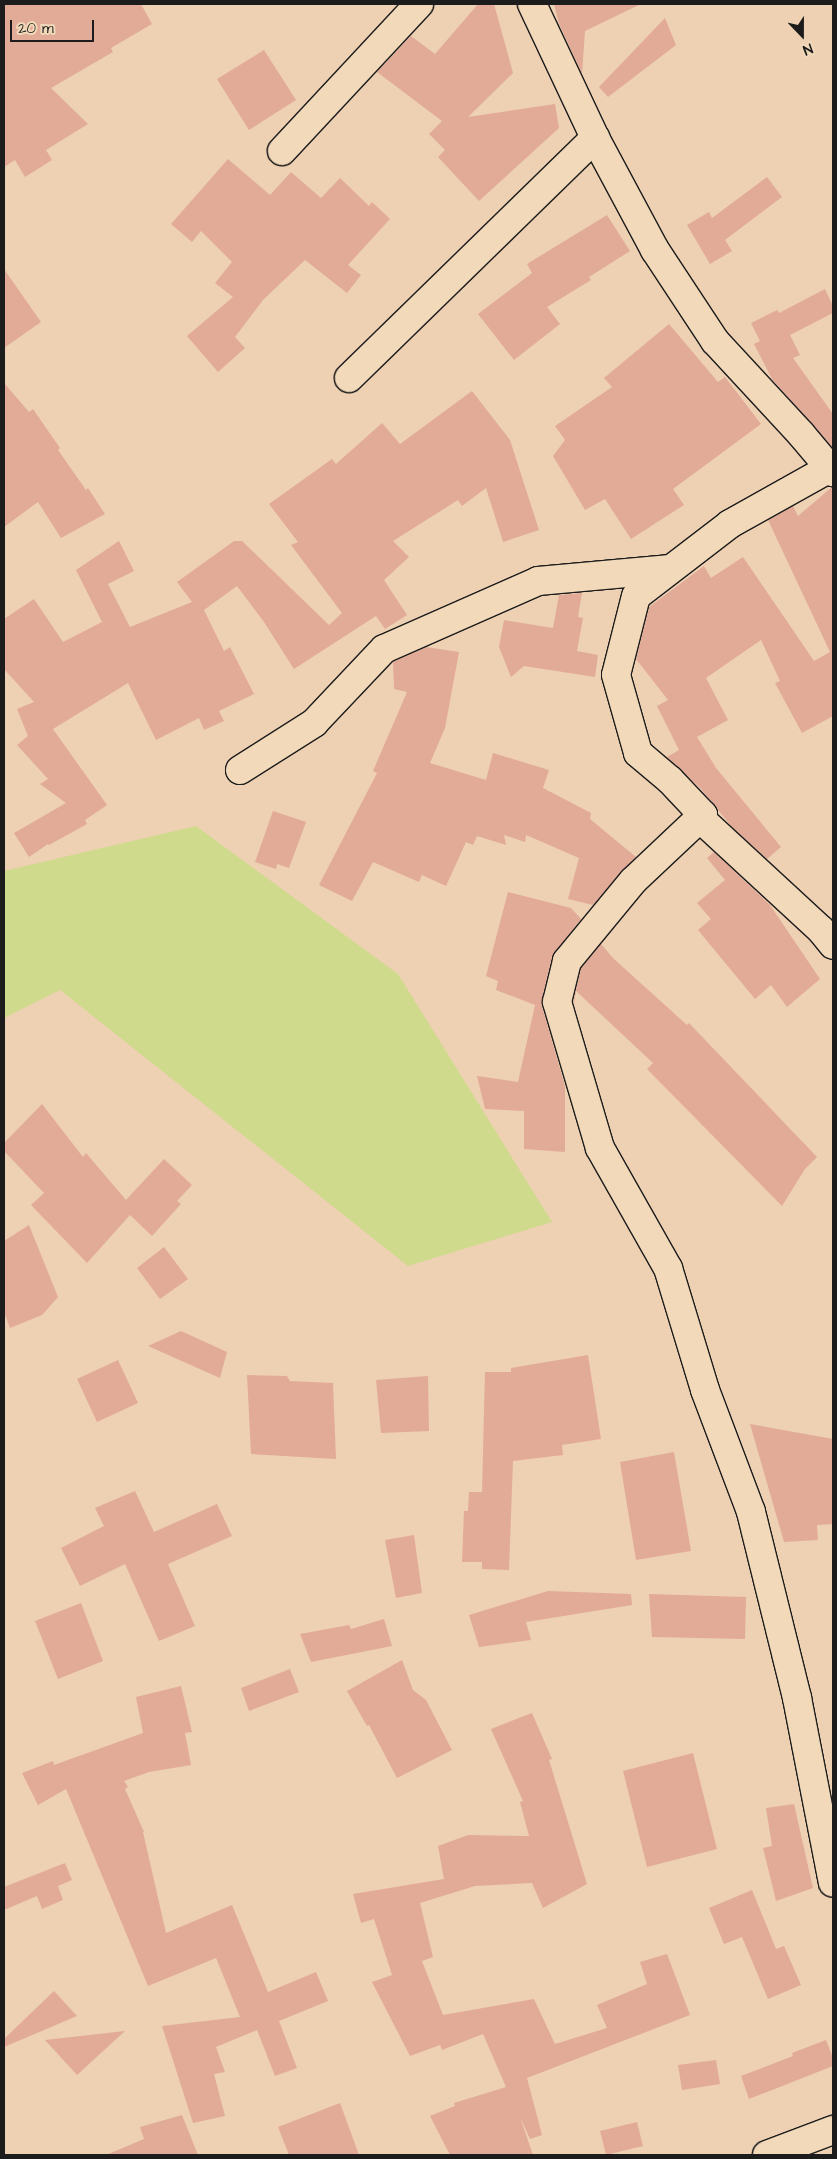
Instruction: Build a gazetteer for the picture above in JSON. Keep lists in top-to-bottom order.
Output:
{
  "scale_bar": "20 m",
  "north": "bottom"
}
